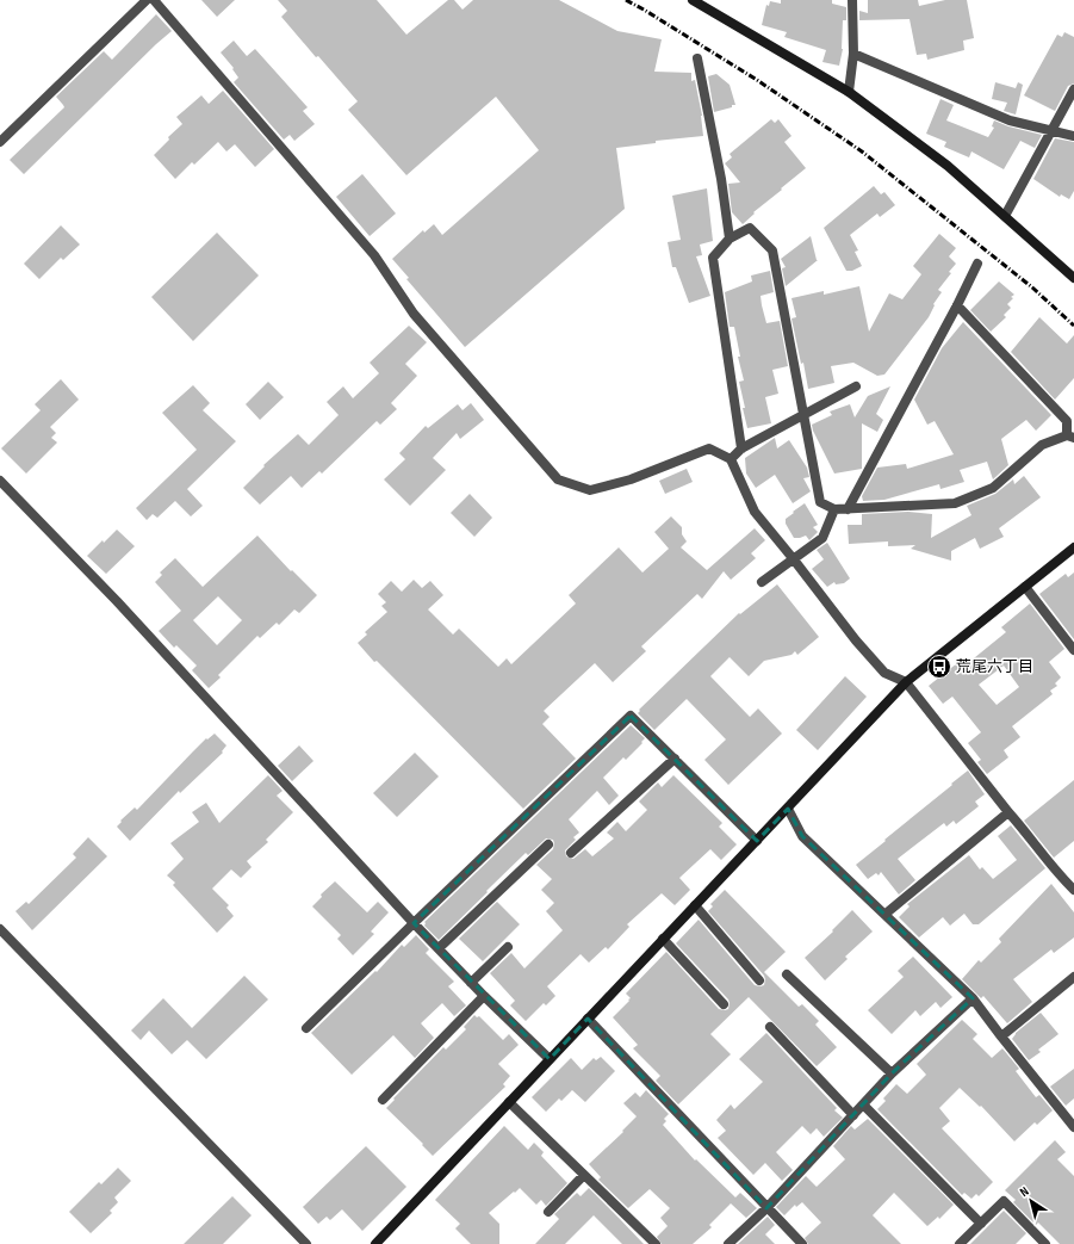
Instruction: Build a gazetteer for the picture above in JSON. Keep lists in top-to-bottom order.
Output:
{
  "places": {
    "bus stop": ["荒尾六丁目"]
  },
  "north": "top left"
}
